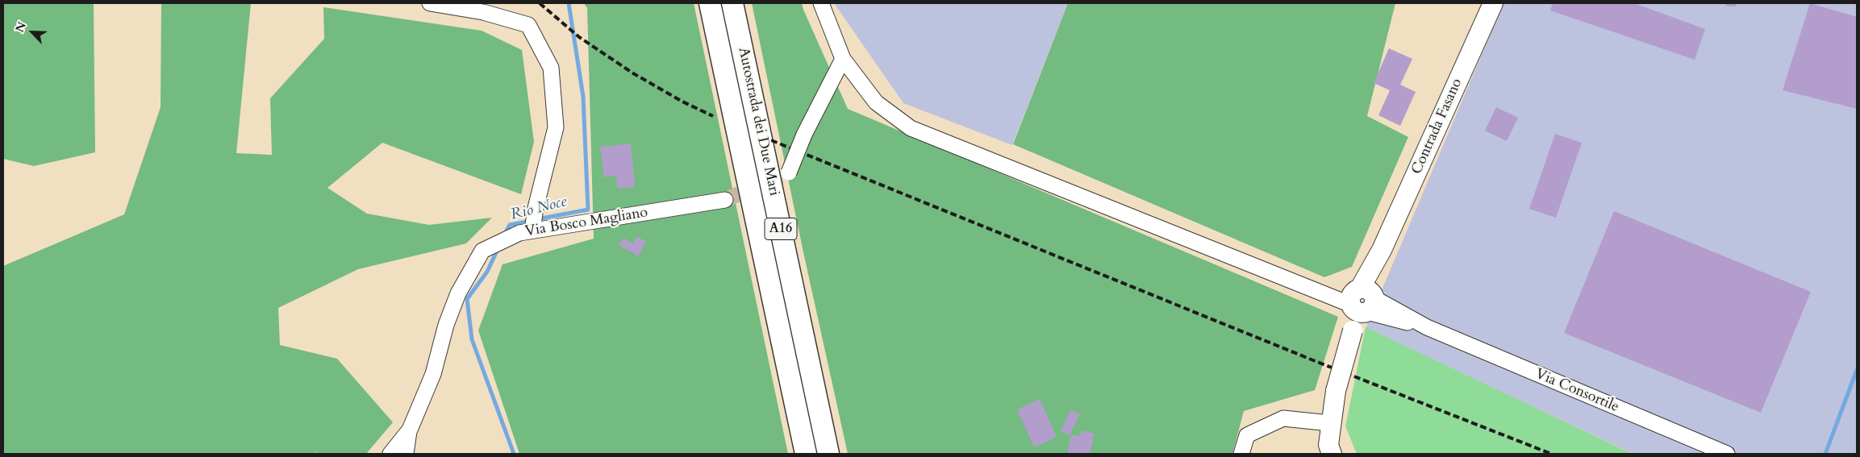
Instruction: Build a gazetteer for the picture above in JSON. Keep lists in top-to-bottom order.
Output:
{
  "streets": {
    "highway": ["Autostrada dei Due Mari", "A16"],
    "main road": ["Contrada Fasano"],
    "street": ["Via Bosco Magliano", "Via Consortile"]
  },
  "crossings": [
    ["Contrada Fasano", "Via Consortile"]
  ],
  "water": ["Rio Noce"],
  "north": "top left"
}
